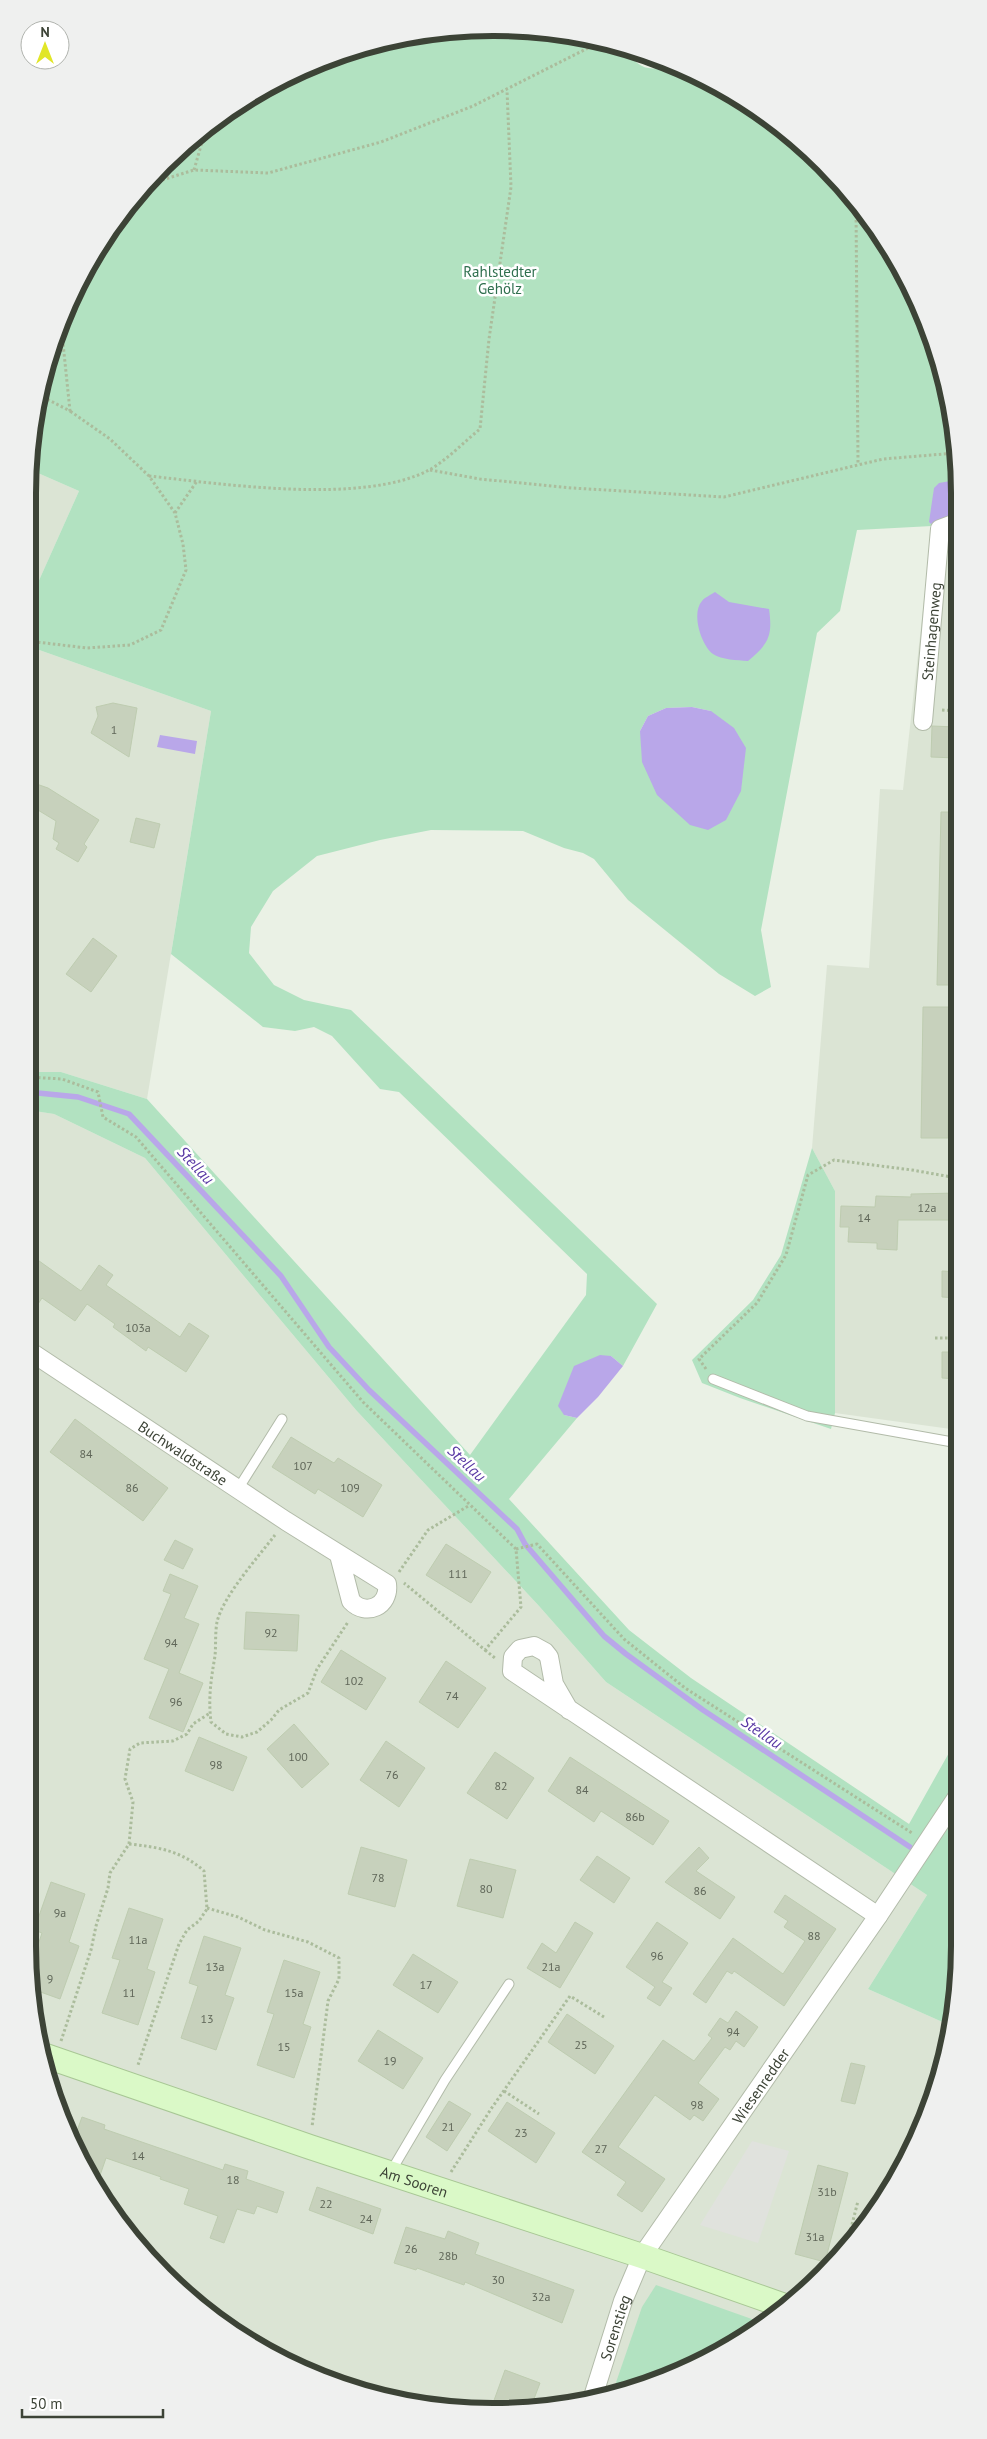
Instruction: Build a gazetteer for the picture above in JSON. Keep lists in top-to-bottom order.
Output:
{
  "streets": {
    "street": [
      "Steinhagenweg",
      "Buchwaldstraße",
      "Wiesenredder",
      "Am Sooren",
      "Sorenstieg"
    ]
  },
  "crossings": [
    ["Wiesenredder", "Am Sooren"],
    ["Wiesenredder", "Sorenstieg"],
    ["Am Sooren", "Sorenstieg"]
  ],
  "water": ["Stellau"],
  "parks": ["Rahlstedter Gehölz"],
  "house_numbers": [
    "1",
    "12a",
    "14",
    "103a",
    "84",
    "107",
    "86",
    "109",
    "111",
    "92",
    "94",
    "102",
    "74",
    "96",
    "100",
    "98",
    "76",
    "82",
    "84",
    "86b",
    "78",
    "80",
    "86",
    "9a",
    "88",
    "11a",
    "96",
    "13a",
    "21a",
    "9",
    "17",
    "11",
    "15a",
    "13",
    "94",
    "25",
    "15",
    "19",
    "98",
    "21",
    "23",
    "27",
    "14",
    "18",
    "31b",
    "22",
    "24",
    "31a",
    "26",
    "28b",
    "30",
    "32a"
  ],
  "scale_bar": "50 m",
  "north": "top"
}
